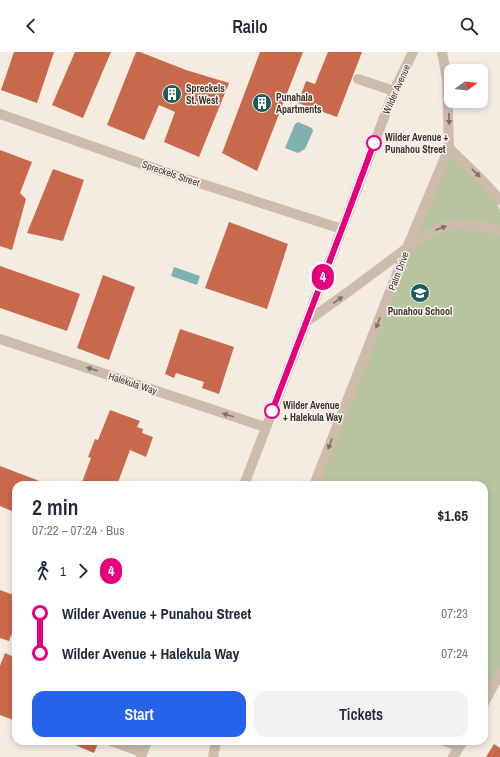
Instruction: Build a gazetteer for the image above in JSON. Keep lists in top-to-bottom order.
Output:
{
  "streets": {
    "street": [
      "Wilder Avenue",
      "Spreckels Street",
      "Palm Drive",
      "Halekula Way"
    ]
  },
  "crossings": [
    ["Wilder Avenue", "Spreckels Street"],
    ["Wilder Avenue", "Halekula Way"]
  ],
  "one_way": ["Palm Drive", "Halekula Way"],
  "places": {
    "building": ["Spreckels St. West", "Punahala Apartments"],
    "other": ["Wilder Avenue + Punahou Street", "Wilder Avenue + Halekula Way"],
    "school or university": ["Punahou School"]
  },
  "lines": ["bus line 4"],
  "north": "right",
  "page": {
    "header": "Railo",
    "on_map": "4",
    "heading": ["2 min", "07:22 – 07:24 · Bus", "$1.65"],
    "legs": ["1", "4"],
    "list": [
      {
        "name": "Wilder Avenue + Punahou Street",
        "value": "07:23"
      },
      {
        "name": "Wilder Avenue + Halekula Way",
        "value": "07:24"
      }
    ],
    "buttons": ["Start", "Tickets"]
  }
}
